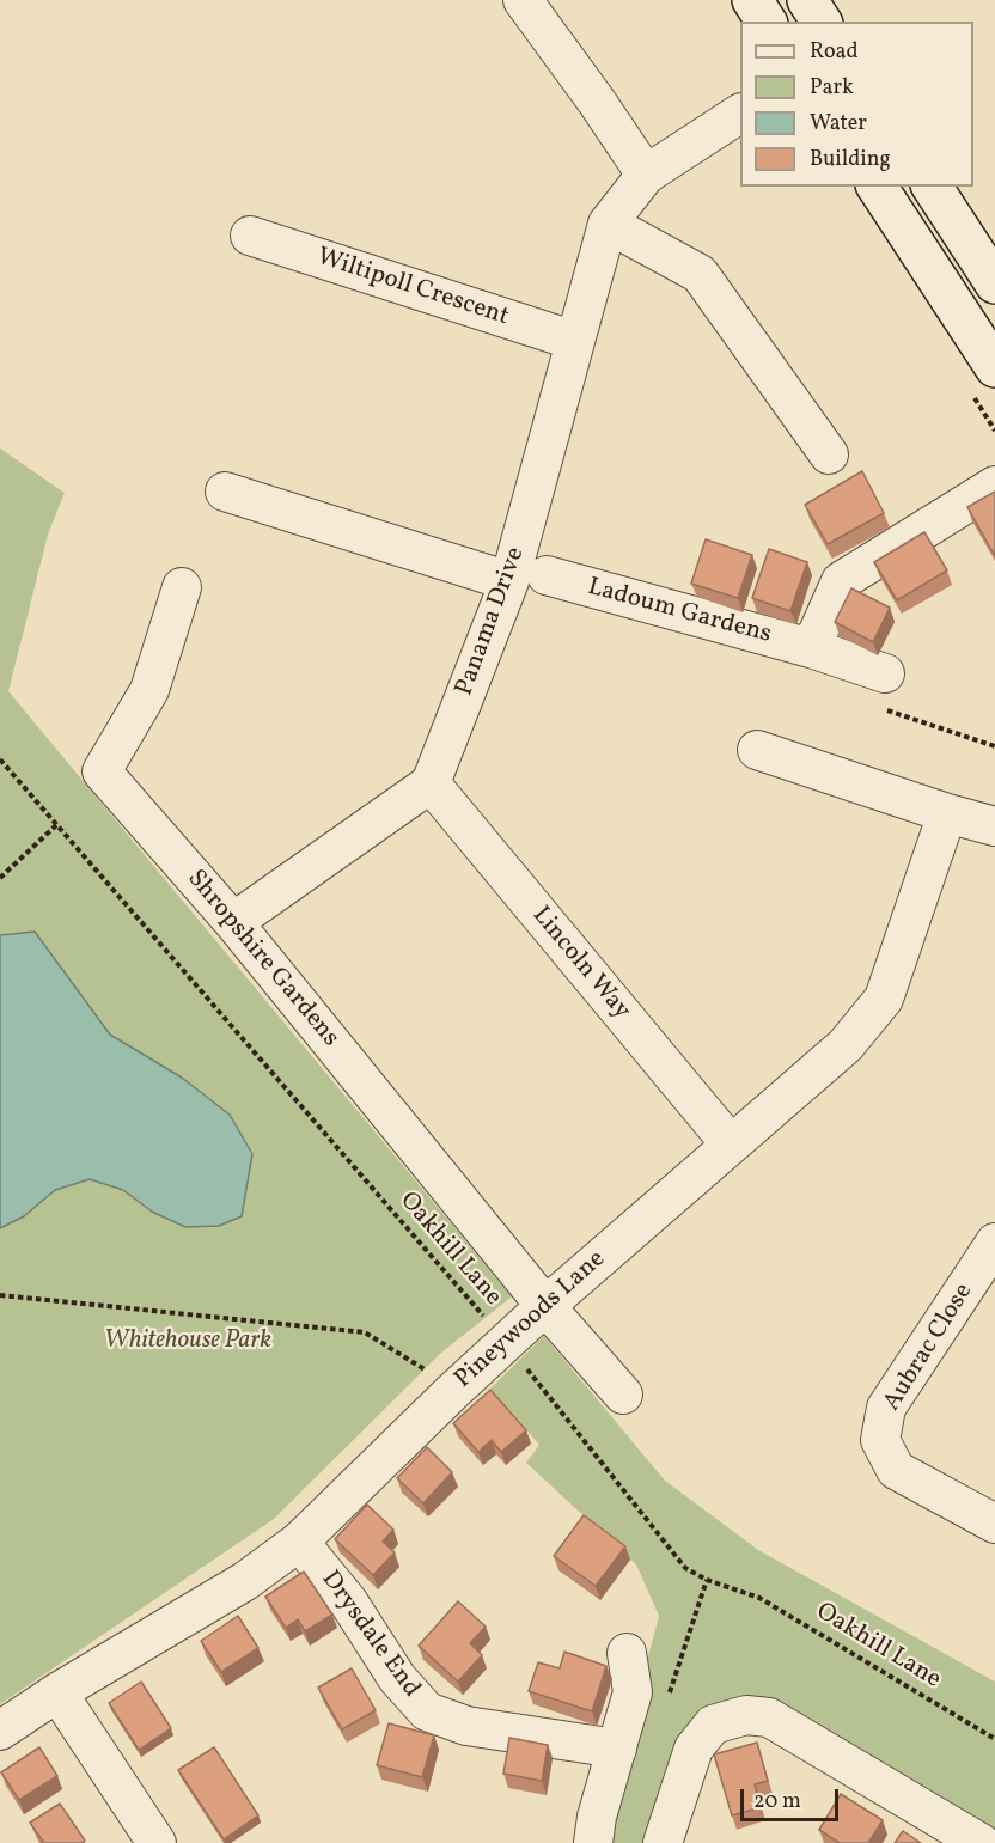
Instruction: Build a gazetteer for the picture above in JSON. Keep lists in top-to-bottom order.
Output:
{
  "streets": {
    "street": [
      "Wiltipoll Crescent",
      "Ladoum Gardens",
      "Panama Drive",
      "Shropshire Gardens",
      "Lincoln Way",
      "Pineywoods Lane",
      "Aubrac Close",
      "Drysdale End"
    ],
    "path": ["Oakhill Lane"]
  },
  "crossings": [
    ["Wiltipoll Crescent", "Panama Drive"],
    ["Panama Drive", "Lincoln Way"],
    ["Shropshire Gardens", "Pineywoods Lane"],
    ["Lincoln Way", "Pineywoods Lane"],
    ["Oakhill Lane", "Pineywoods Lane"],
    ["Pineywoods Lane", "Drysdale End"]
  ],
  "parks": ["Whitehouse Park"],
  "legend": [
    "Road",
    "Park",
    "Water",
    "Building"
  ],
  "scale_bar": "20 m"
}
